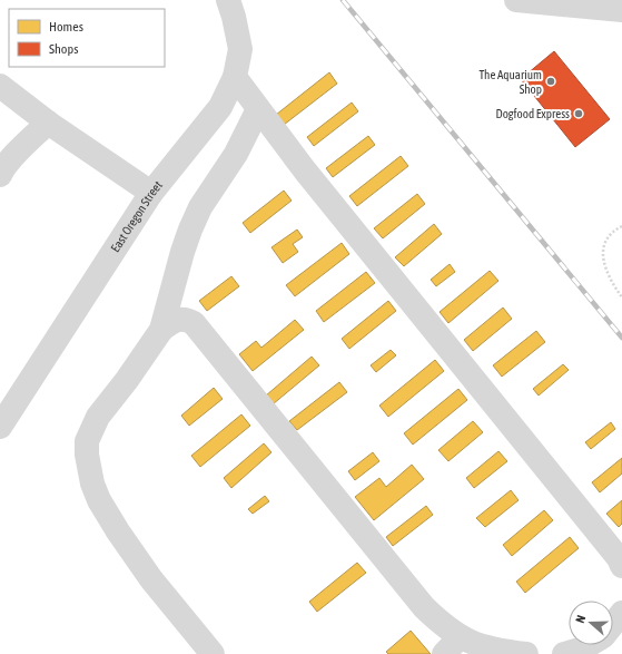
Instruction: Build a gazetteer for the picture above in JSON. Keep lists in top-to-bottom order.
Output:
{
  "streets": {
    "street": ["East Oregon Street"]
  },
  "places": ["The Aquarium Shop", "Dogfood Express"],
  "legend": ["Homes", "Shops"],
  "north": "left"
}
